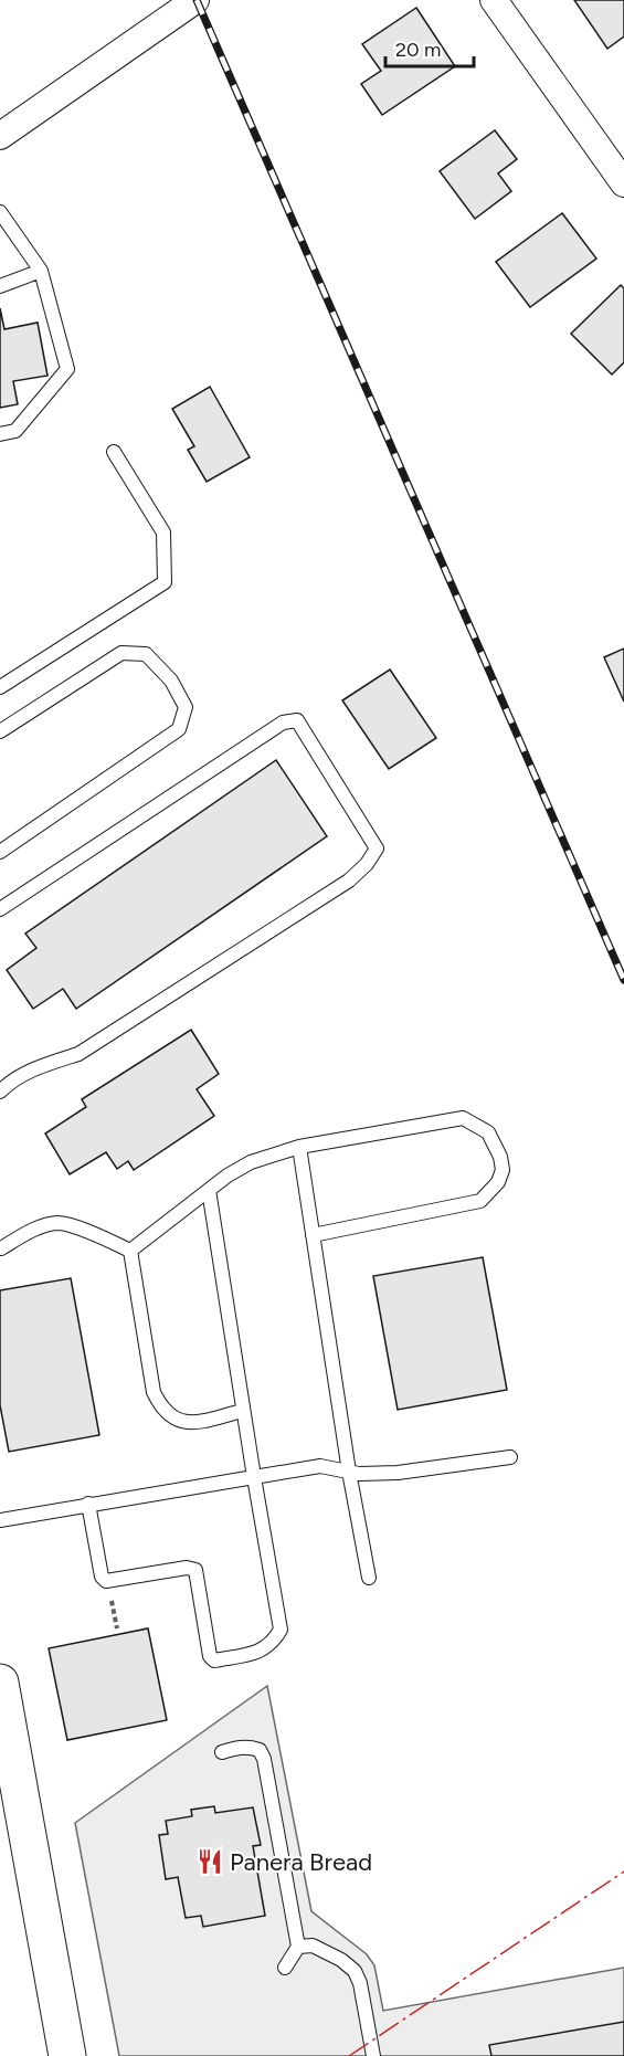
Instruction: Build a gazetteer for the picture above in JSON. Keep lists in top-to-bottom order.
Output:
{
  "places": {
    "restaurant": ["Panera Bread"]
  },
  "scale_bar": "20 m"
}
